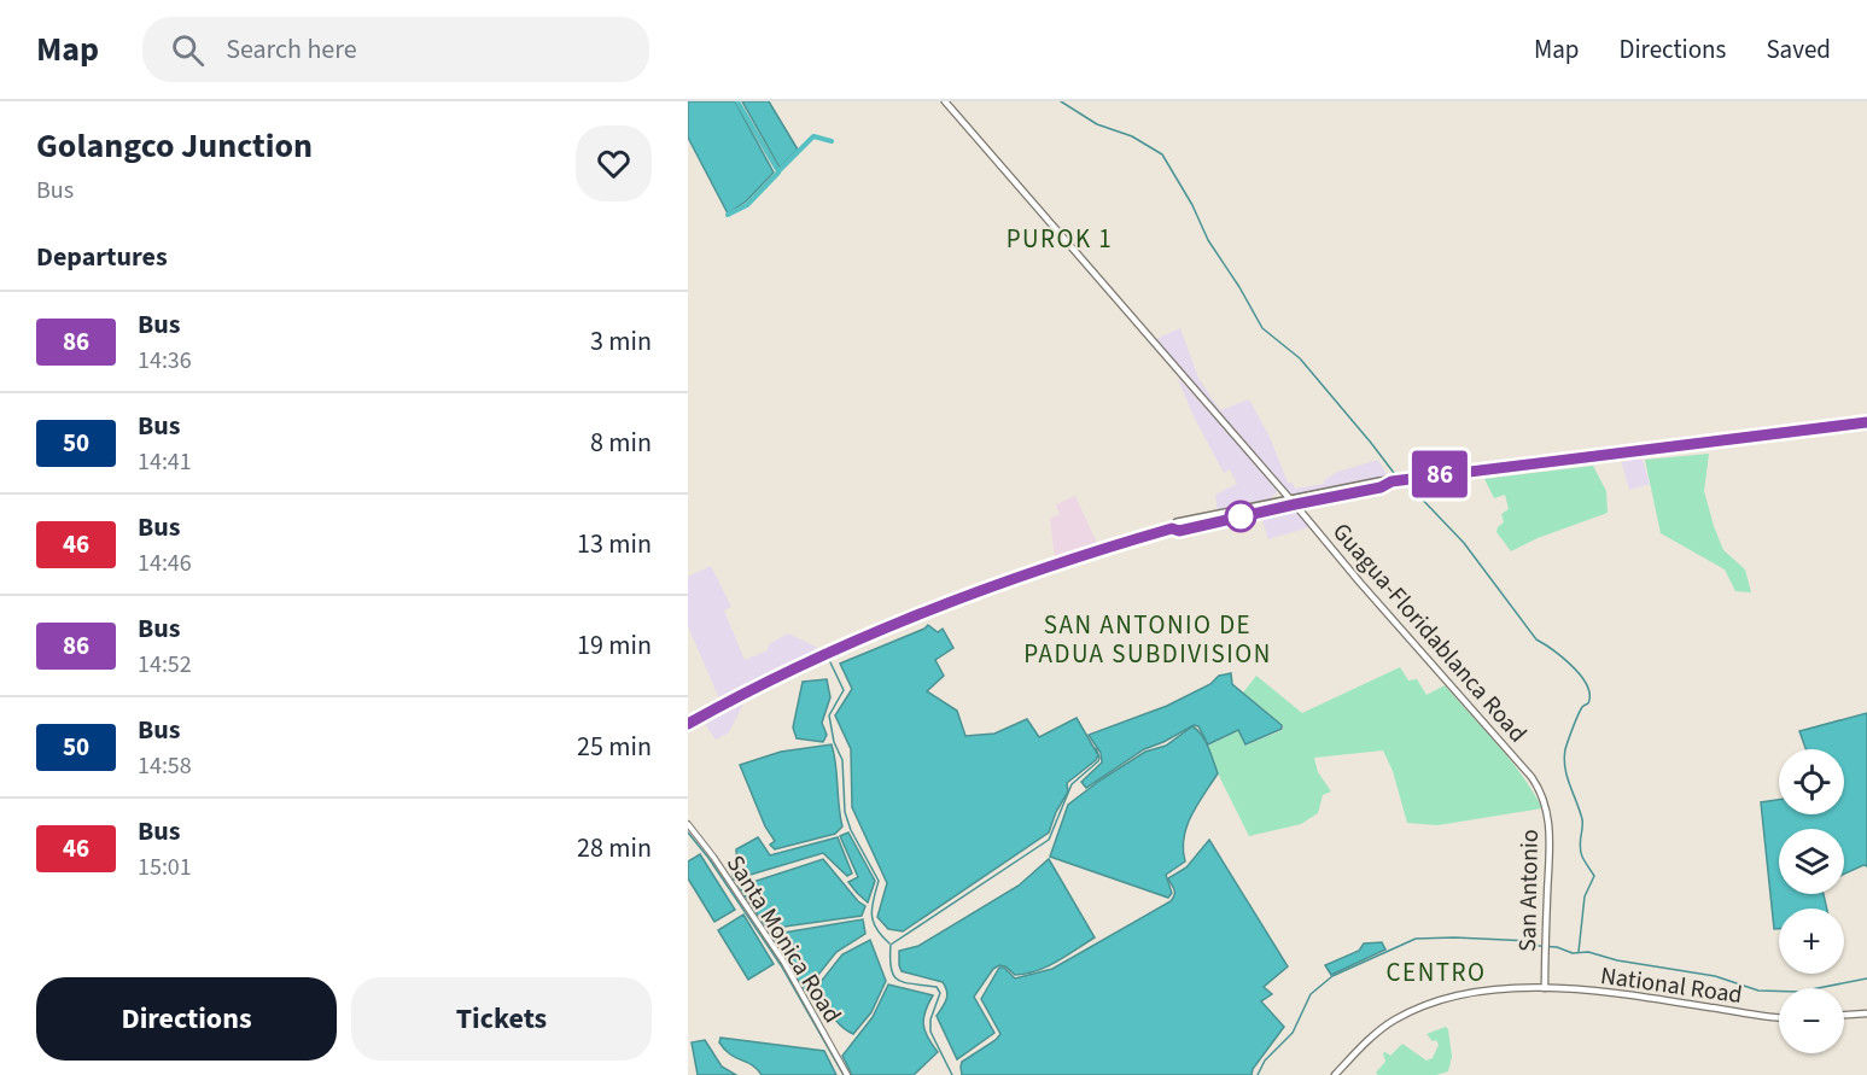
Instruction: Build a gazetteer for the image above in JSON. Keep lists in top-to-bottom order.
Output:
{
  "streets": {
    "main road": ["Guagua-Floridablanca Road", "San Antonio", "National Road"],
    "street": ["Santa Monica Road"]
  },
  "crossings": [
    ["Guagua-Floridablanca Road", "San Antonio"],
    ["San Antonio", "National Road"]
  ],
  "districts": ["PUROK 1", "SAN ANTONIO DE PADUA SUBDIVISION", "CENTRO"],
  "lines": ["bus line 86"],
  "page": {
    "header": "Map",
    "search": "Search here",
    "nav": ["Map", "Directions", "Saved"],
    "heading": [
      ["Golangco Junction", "Bus"],
      "Departures"
    ],
    "on_map": "86",
    "list": [
      {
        "mark": "86",
        "name": "Bus",
        "note": "14:36",
        "value": "3 min"
      },
      {
        "mark": "50",
        "name": "Bus",
        "note": "14:41",
        "value": "8 min"
      },
      {
        "mark": "46",
        "name": "Bus",
        "note": "14:46",
        "value": "13 min"
      },
      {
        "mark": "86",
        "name": "Bus",
        "note": "14:52",
        "value": "19 min"
      },
      {
        "mark": "50",
        "name": "Bus",
        "note": "14:58",
        "value": "25 min"
      },
      {
        "mark": "46",
        "name": "Bus",
        "note": "15:01",
        "value": "28 min"
      }
    ],
    "map_buttons": ["+", "−"],
    "buttons": ["Directions", "Tickets"]
  }
}
